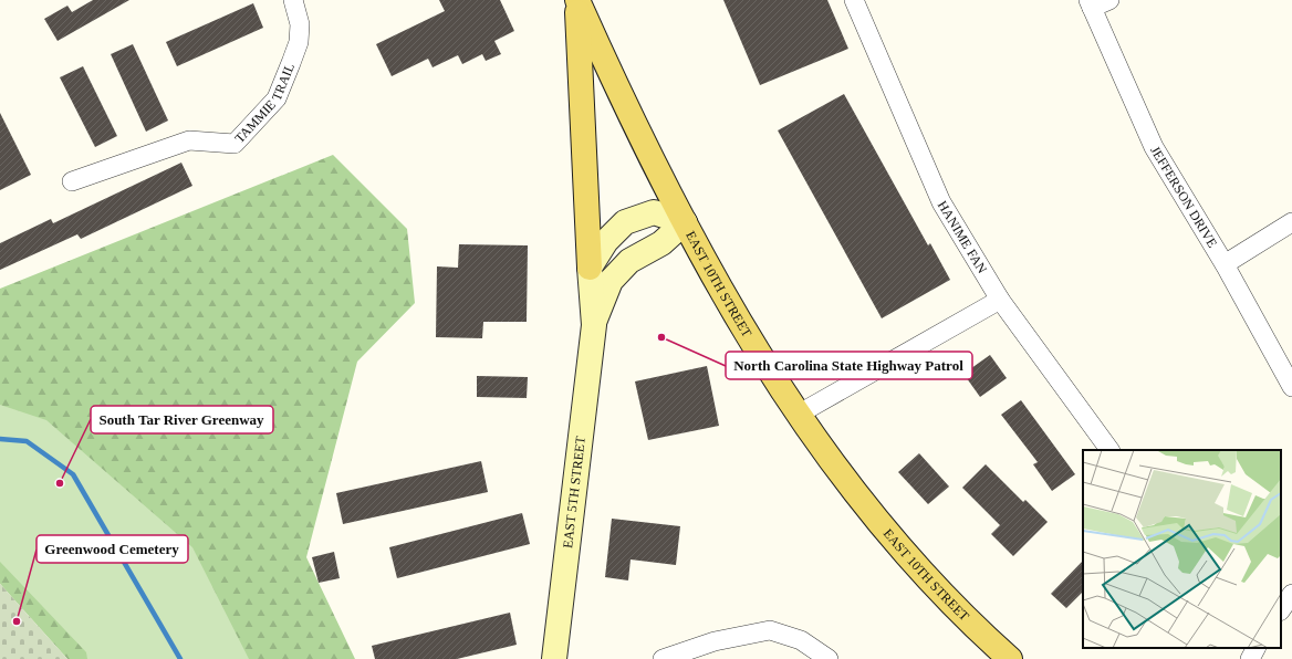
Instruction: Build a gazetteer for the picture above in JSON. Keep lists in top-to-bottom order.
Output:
{
  "streets": {
    "main road": ["EAST 10TH STREET", "EAST 5TH STREET"],
    "street": ["TAMMIE TRAIL", "JEFFERSON DRIVE", "HANIME FAN"]
  },
  "crossings": [
    ["EAST 10TH STREET", "EAST 5TH STREET"]
  ],
  "places": ["North Carolina State Highway Patrol", "South Tar River Greenway", "Greenwood Cemetery"]
}
